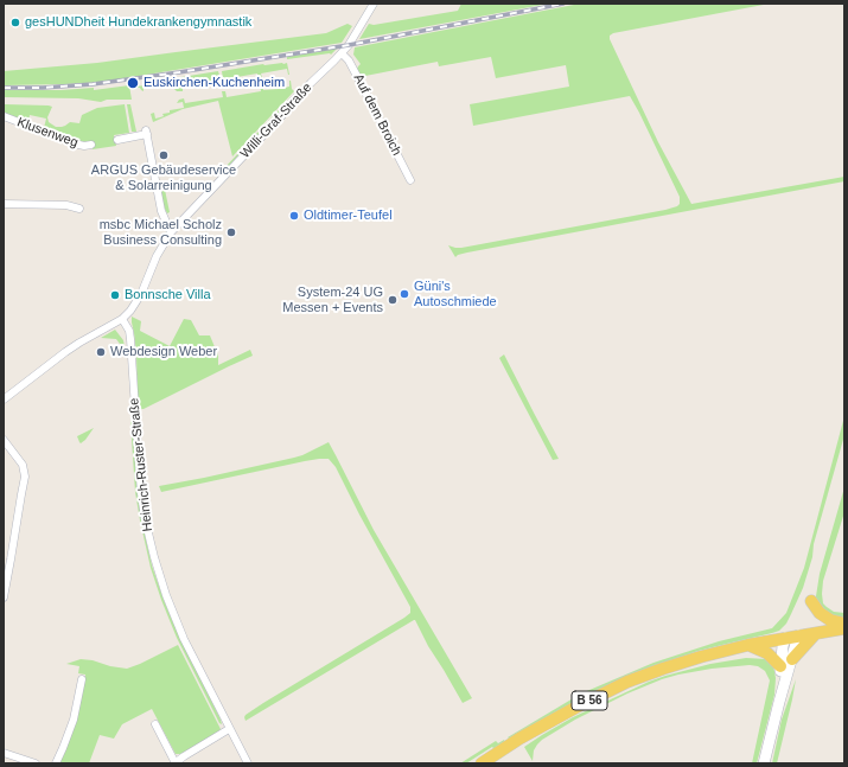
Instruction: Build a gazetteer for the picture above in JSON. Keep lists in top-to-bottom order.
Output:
{
  "streets": {
    "main road": ["B 56"],
    "street": [
      "Auf dem Broich",
      "Willi-Graf-Straße",
      "Klusenweg",
      "Heinrich-Ruster-Straße"
    ]
  },
  "crossings": [
    ["Auf dem Broich", "Willi-Graf-Straße"],
    ["Willi-Graf-Straße", "Heinrich-Ruster-Straße"]
  ],
  "places": [
    "gesHUNDheit Hundekrankengymnastik",
    "Euskirchen-Kuchenheim",
    "ARGUS Gebäudeservice & Solarreinigung",
    "Oldtimer-Teufel",
    "msbc Michael Scholz Business Consulting",
    "Güni's Autoschmiede",
    "Bonnsche Villa",
    "System-24 UG Messen + Events",
    "Webdesign Weber"
  ]
}
